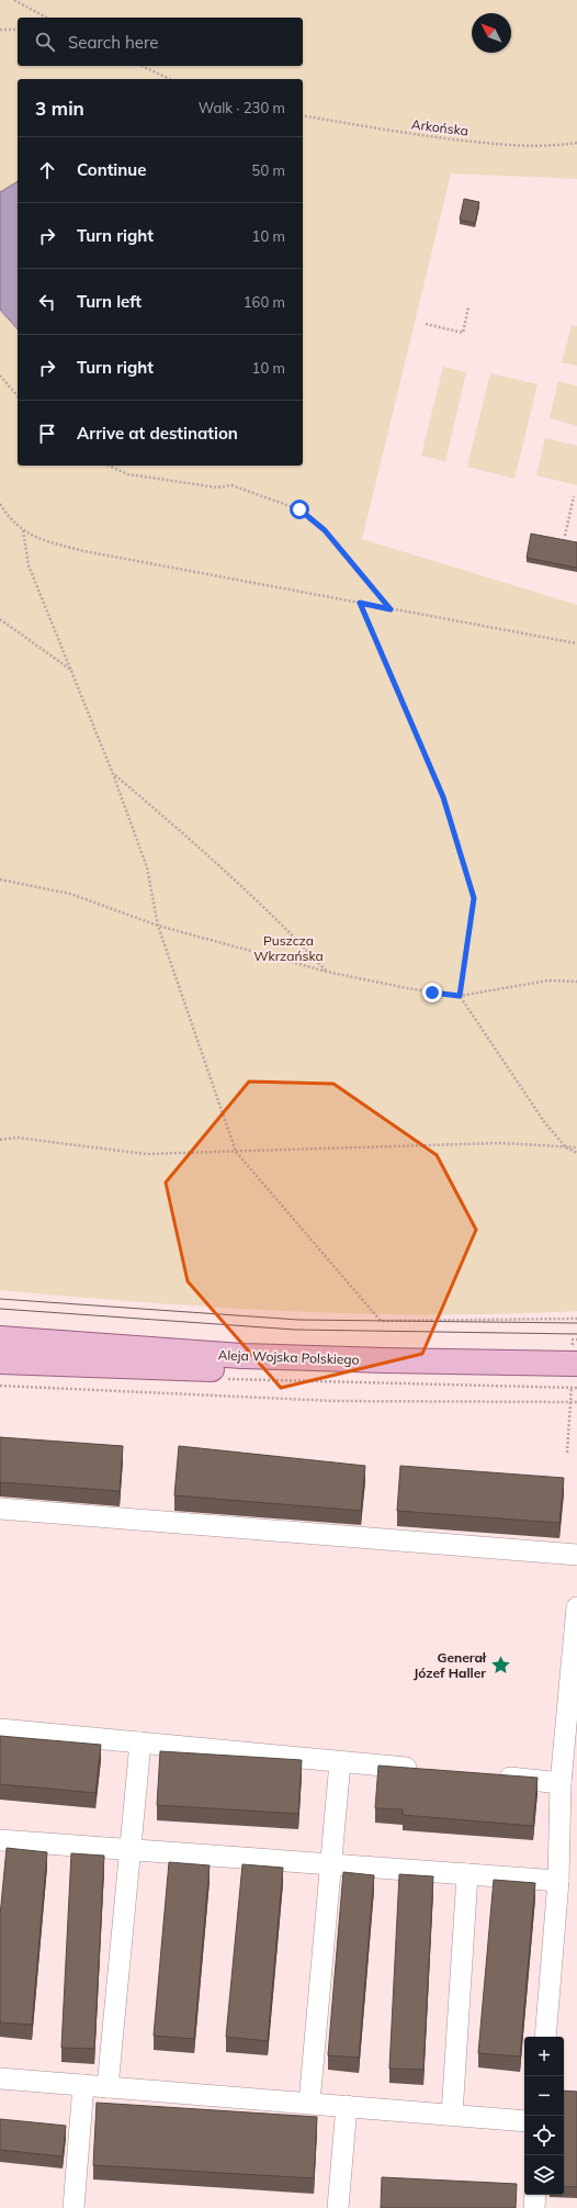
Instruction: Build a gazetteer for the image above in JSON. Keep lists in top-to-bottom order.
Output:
{
  "streets": {
    "main road": ["Aleja Wojska Polskiego"],
    "path": ["Arkońska"]
  },
  "parks": ["Puszcza Wkrzańska"],
  "places": {
    "place": ["Generał Józef Haller"]
  },
  "north": "top left",
  "page": {
    "search": "Search here",
    "heading": ["3 min", "Walk · 230 m"],
    "list": [
      ["Continue", "50 m"],
      ["Turn right", "10 m"],
      ["Turn left", "160 m"],
      ["Turn right", "10 m"],
      "Arrive at destination"
    ],
    "map_buttons": ["+", "−"]
  }
}
